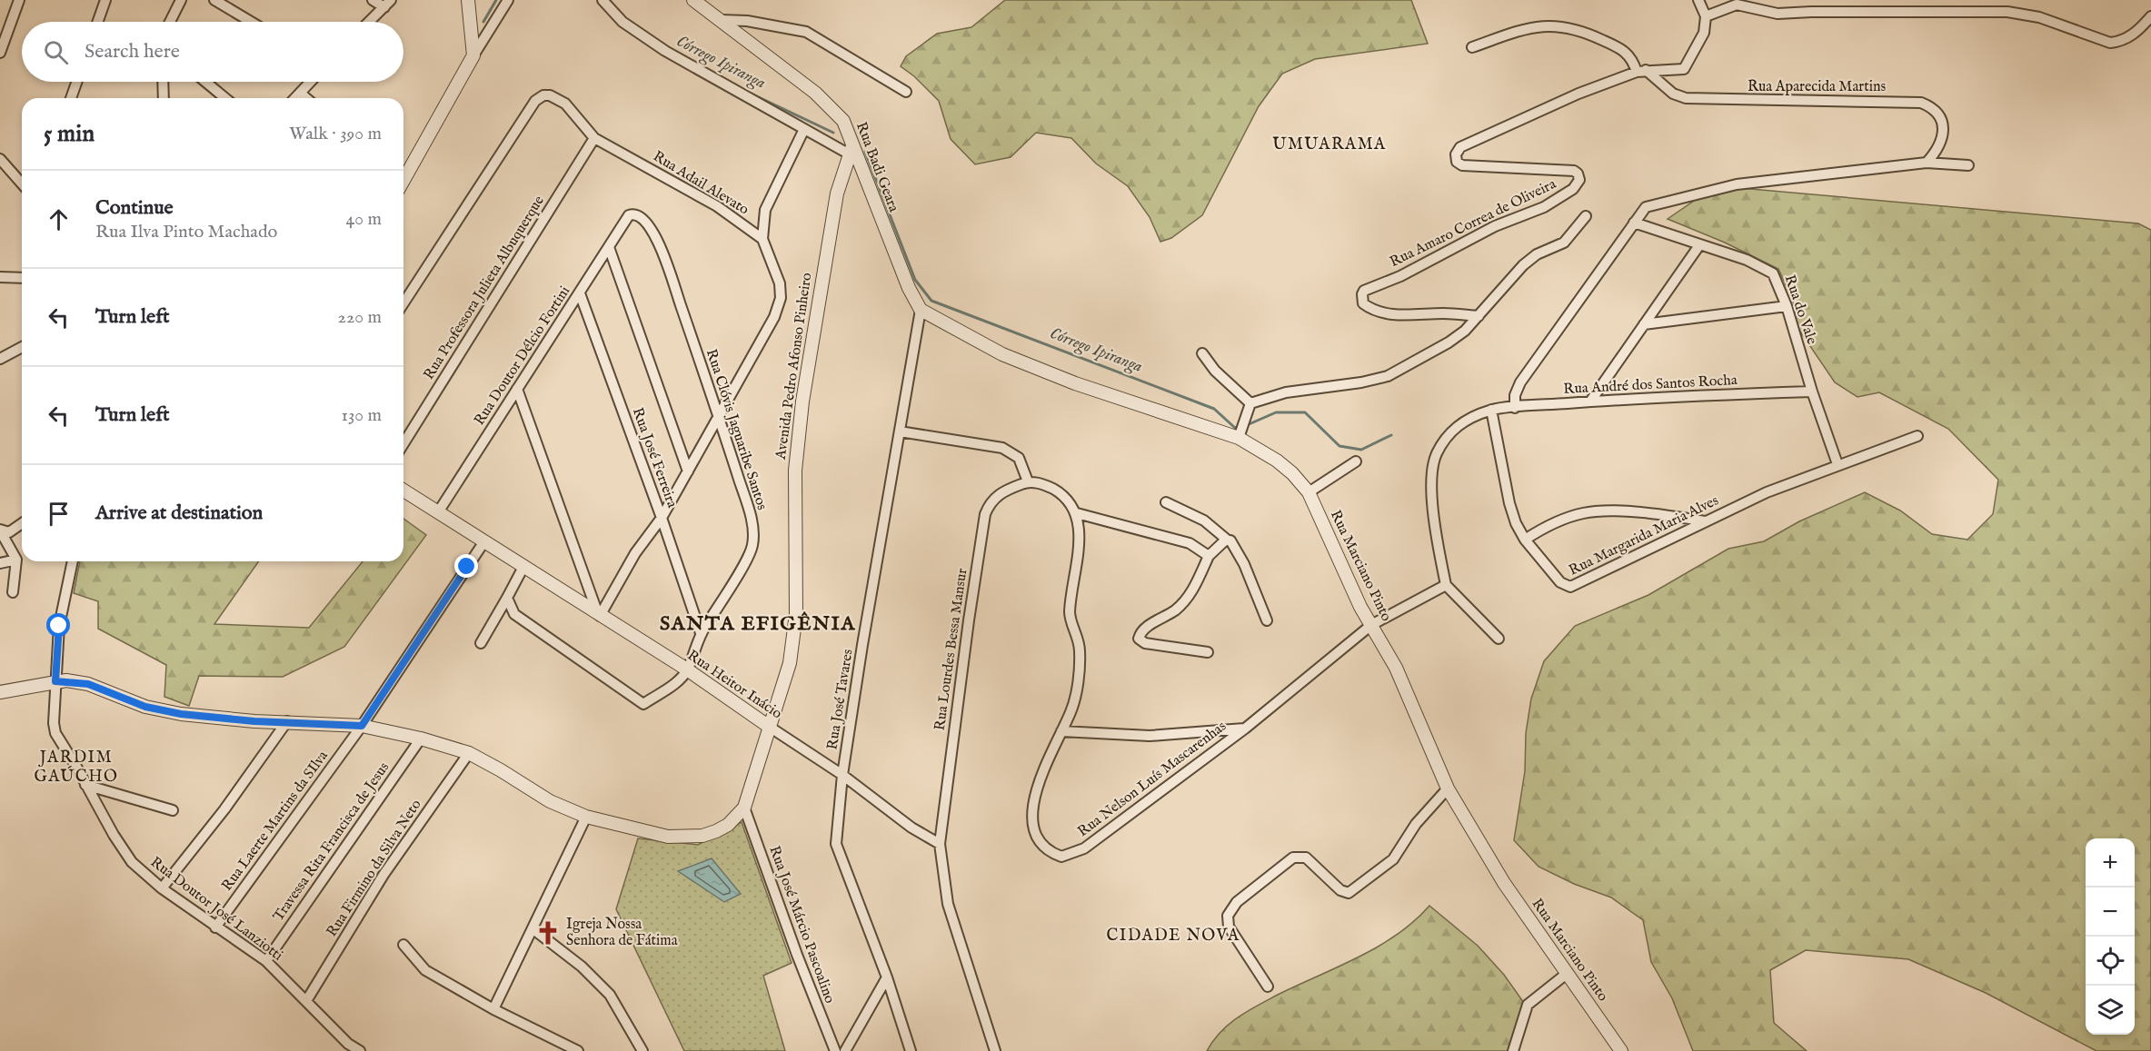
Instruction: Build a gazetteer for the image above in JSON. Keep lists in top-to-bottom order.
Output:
{
  "streets": {
    "street": [
      "Rua Aparecida Martins",
      "Rua Badi Geara",
      "Rua Adail Alevato",
      "Rua Amaro Correa de Oliveira",
      "Rua Professora Julieta Albuquerque",
      "Rua do Vale",
      "Rua Doutor Délcio Fortini",
      "Avenida Pedro Afonso Pinheiro",
      "Rua André dos Santos Rocha",
      "Rua Clóvis Jaguaribe Santos",
      "Rua José Ferreira",
      "Rua Margarida Maria Alves",
      "Rua Marciano Pinto",
      "Rua Lourdes Bessa Mansur",
      "Rua Heitor Inácio",
      "Rua José Tavares",
      "Rua Nelson Luís Mascarenhas",
      "Rua Laerte Martins da SIlva",
      "Travessa Rita Francisca de Jesus",
      "Rua Firmino da Silva Neto",
      "Rua Doutor José Lanziotti",
      "Rua José Márcio Pascoalino"
    ]
  },
  "crossings": [
    ["Rua Aparecida Martins", "Rua Amaro Correa de Oliveira"],
    ["Rua Badi Geara", "Avenida Pedro Afonso Pinheiro"],
    ["Rua Badi Geara", "Rua Marciano Pinto"],
    ["Rua Badi Geara", "Rua José Tavares"],
    ["Rua Adail Alevato", "Rua Professora Julieta Albuquerque"],
    ["Rua do Vale", "Rua André dos Santos Rocha"],
    ["Rua do Vale", "Rua Margarida Maria Alves"],
    ["Rua Doutor Délcio Fortini", "Rua Clóvis Jaguaribe Santos"],
    ["Rua Doutor Délcio Fortini", "Rua José Ferreira"],
    ["Rua Doutor Délcio Fortini", "Rua Heitor Inácio"],
    ["Avenida Pedro Afonso Pinheiro", "Rua Heitor Inácio"],
    ["Avenida Pedro Afonso Pinheiro", "Rua José Márcio Pascoalino"],
    ["Rua André dos Santos Rocha", "Rua Margarida Maria Alves"],
    ["Rua Clóvis Jaguaribe Santos", "Rua José Ferreira"],
    ["Rua Clóvis Jaguaribe Santos", "Rua Heitor Inácio"],
    ["Rua Marciano Pinto", "Rua José Tavares"],
    ["Rua Marciano Pinto", "Rua Nelson Luís Mascarenhas"],
    ["Rua Lourdes Bessa Mansur", "Rua Heitor Inácio"],
    ["Rua Heitor Inácio", "Rua José Tavares"],
    ["Rua Heitor Inácio", "Rua Laerte Martins da SIlva"],
    ["Rua Laerte Martins da SIlva", "Rua Doutor José Lanziotti"],
    ["Travessa Rita Francisca de Jesus", "Rua Doutor José Lanziotti"],
    ["Rua Firmino da Silva Neto", "Rua Doutor José Lanziotti"]
  ],
  "districts": [
    "UMUARAMA",
    "SANTA EFIGÊNIA",
    "JARDIM GAÚCHO",
    "CIDADE NOVA"
  ],
  "water": ["Córrego Ipiranga"],
  "places": {
    "church": ["Igreja Nossa Senhora de Fátima"]
  },
  "page": {
    "search": "Search here",
    "heading": ["5 min", "Walk · 390 m"],
    "list": [
      ["Continue", "Rua Ilva Pinto Machado", "40 m"],
      ["Turn left", "220 m"],
      ["Turn left", "130 m"],
      "Arrive at destination"
    ],
    "map_buttons": ["+", "−"]
  }
}
